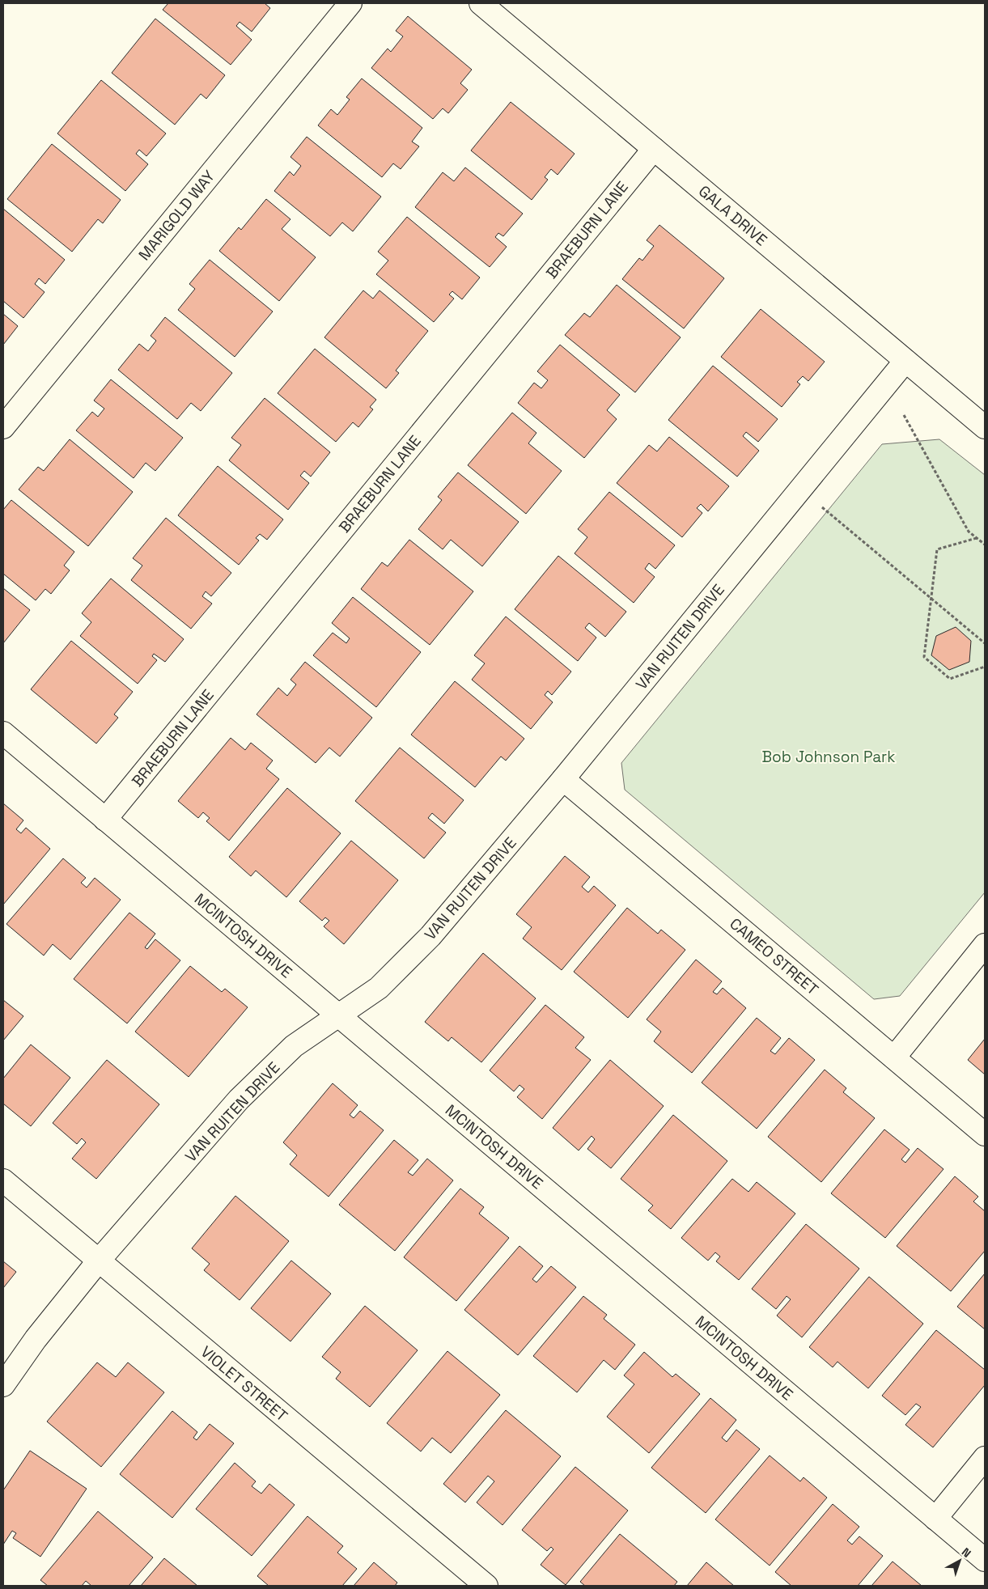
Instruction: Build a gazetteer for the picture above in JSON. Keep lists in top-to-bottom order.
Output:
{
  "streets": {
    "street": [
      "MARIGOLD WAY",
      "GALA DRIVE",
      "BRAEBURN LANE",
      "VAN RUITEN DRIVE",
      "MCINTOSH DRIVE",
      "CAMEO STREET",
      "VIOLET STREET"
    ]
  },
  "crossings": [
    ["GALA DRIVE", "BRAEBURN LANE"],
    ["GALA DRIVE", "VAN RUITEN DRIVE"],
    ["BRAEBURN LANE", "MCINTOSH DRIVE"],
    ["VAN RUITEN DRIVE", "MCINTOSH DRIVE"],
    ["VAN RUITEN DRIVE", "CAMEO STREET"],
    ["VAN RUITEN DRIVE", "VIOLET STREET"]
  ],
  "parks": ["Bob Johnson Park"],
  "north": "top right"
}
